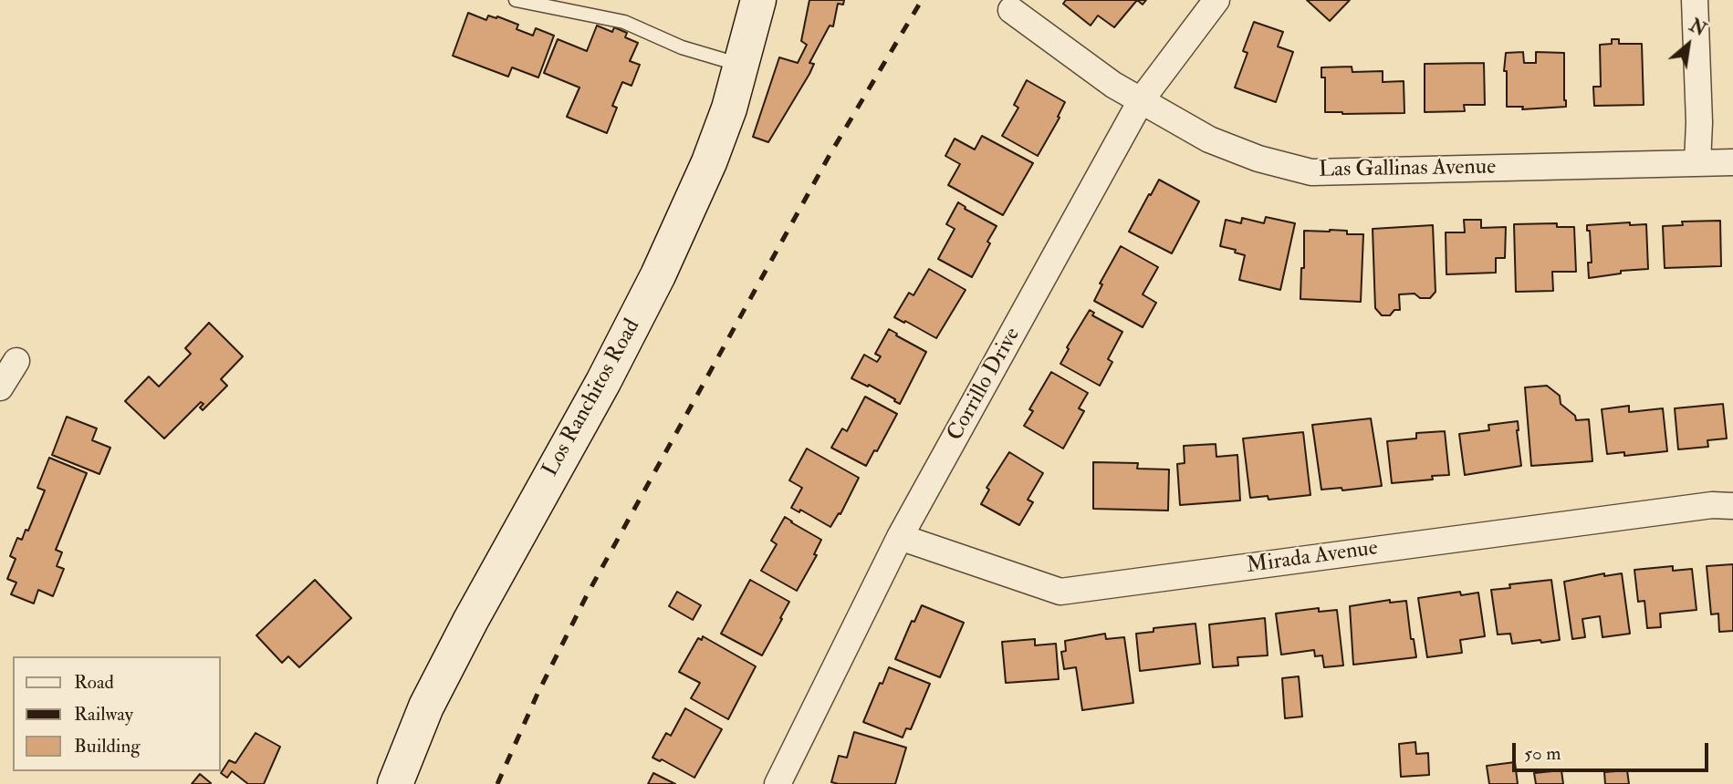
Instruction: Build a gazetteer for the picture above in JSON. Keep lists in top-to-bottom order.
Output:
{
  "streets": {
    "main road": ["Los Ranchitos Road"],
    "street": ["Las Gallinas Avenue", "Corrillo Drive", "Mirada Avenue"]
  },
  "crossings": [
    ["Las Gallinas Avenue", "Corrillo Drive"],
    ["Corrillo Drive", "Mirada Avenue"]
  ],
  "legend": ["Road", "Railway", "Building"],
  "scale_bar": "50 m",
  "north": "top right"
}
